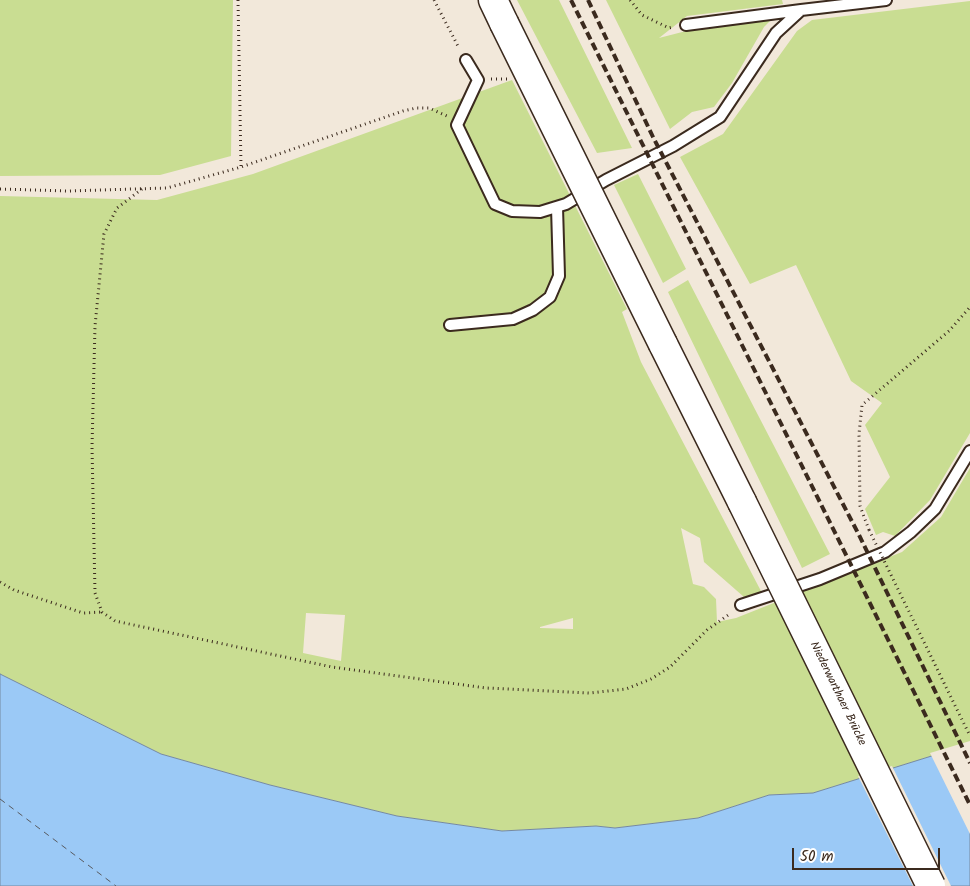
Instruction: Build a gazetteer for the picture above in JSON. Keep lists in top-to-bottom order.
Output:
{
  "streets": {
    "main road": ["Niederwarthaer Brücke"]
  },
  "scale_bar": "50 m"
}
